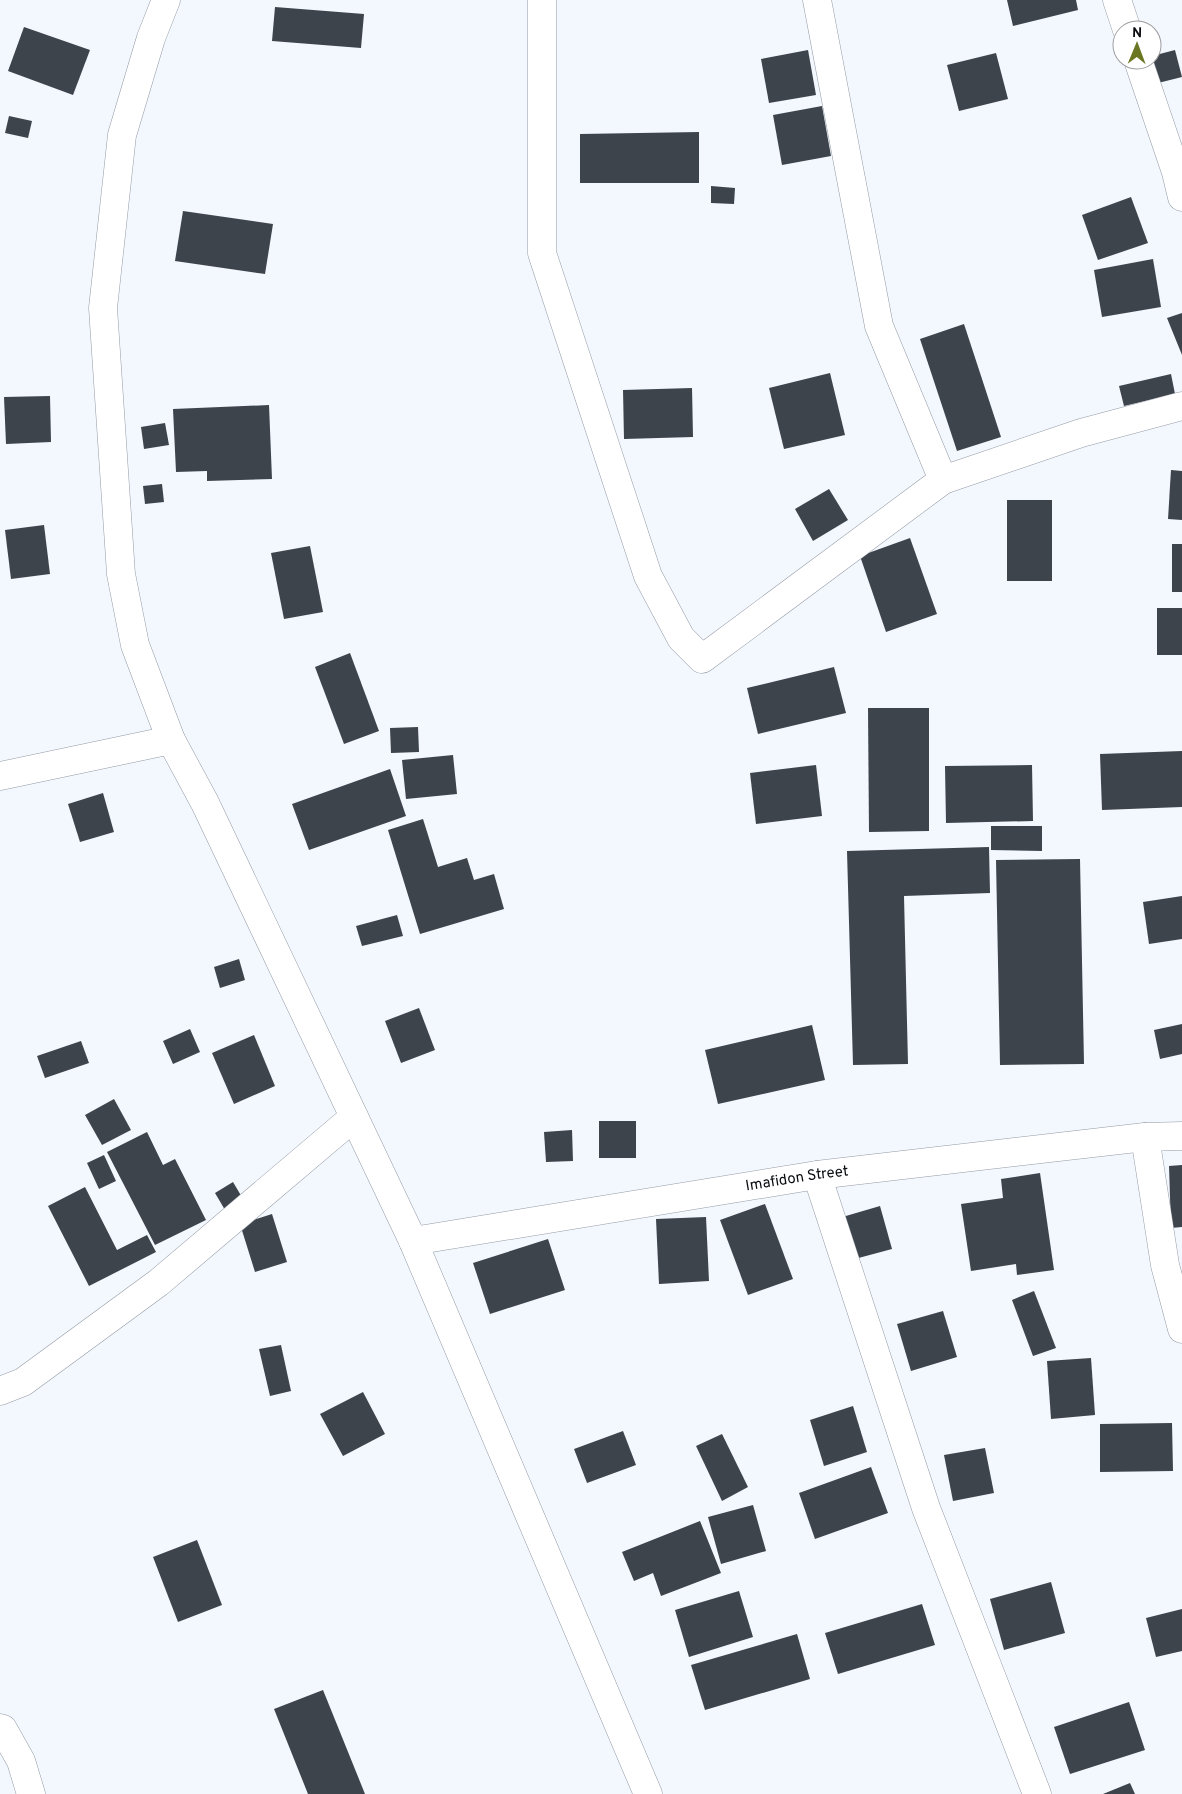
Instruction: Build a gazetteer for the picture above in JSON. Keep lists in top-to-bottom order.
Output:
{
  "streets": {
    "street": ["Imafidon Street"]
  },
  "north": "top"
}
